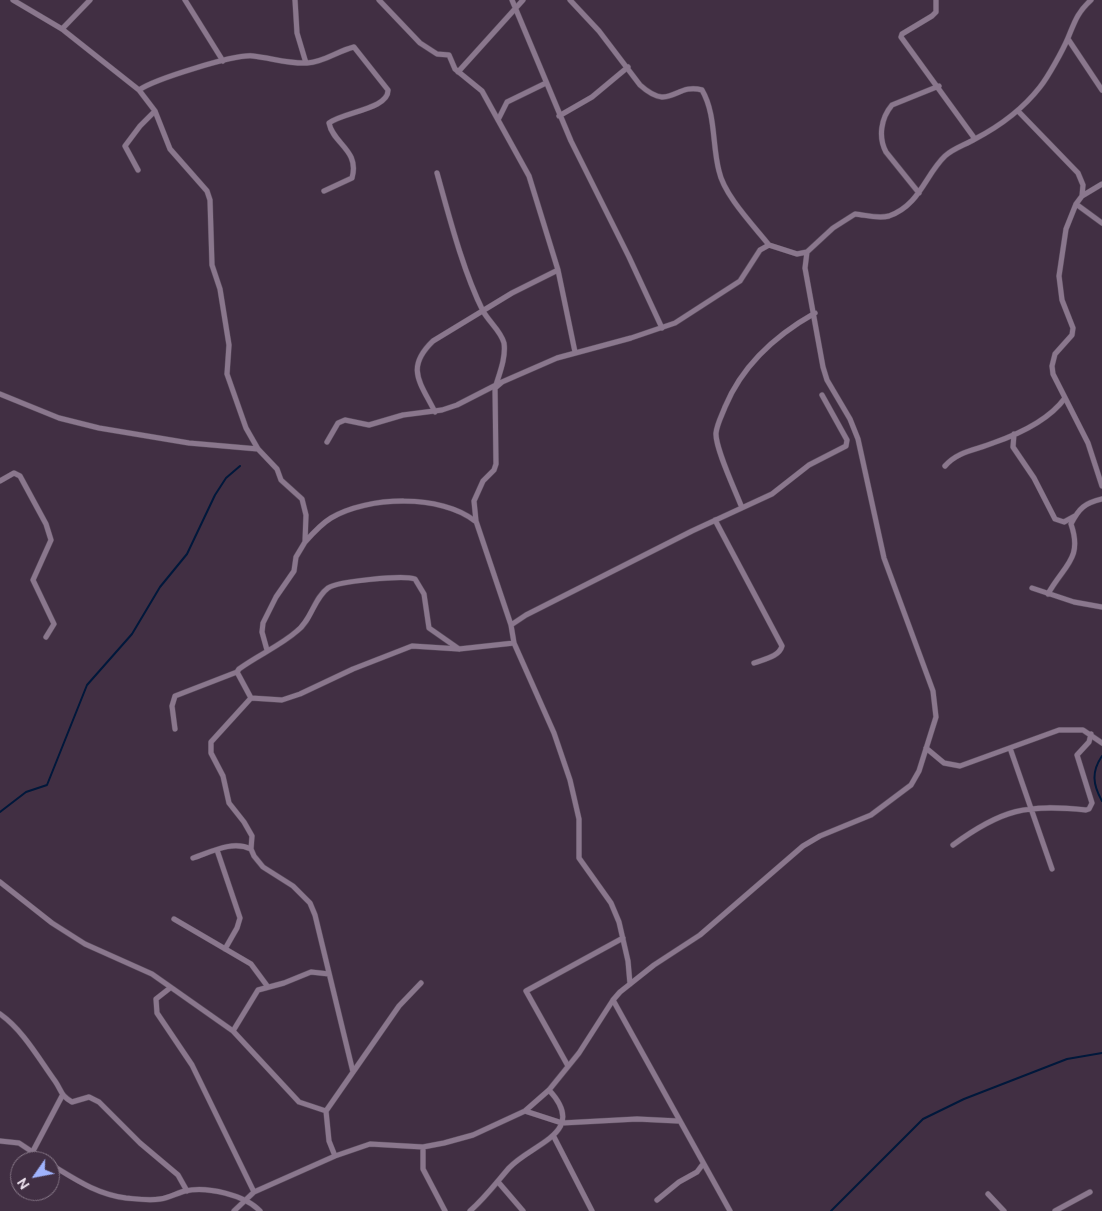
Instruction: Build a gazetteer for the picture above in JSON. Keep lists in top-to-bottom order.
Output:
{
  "north": "bottom left"
}
